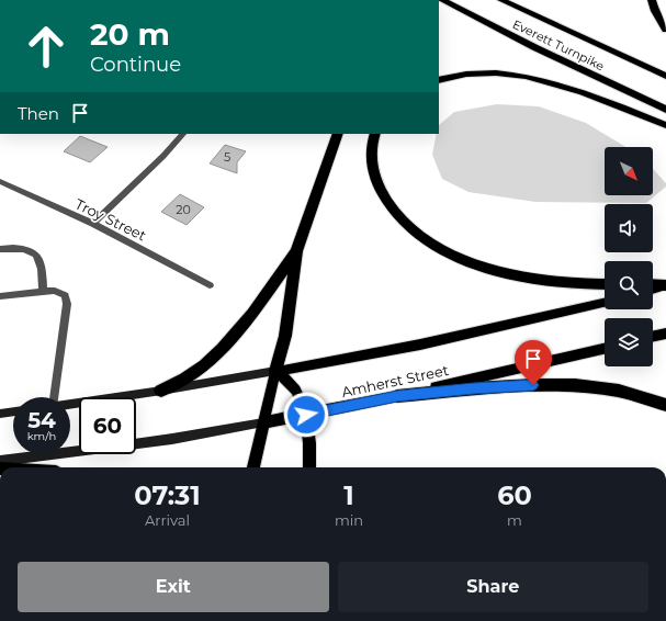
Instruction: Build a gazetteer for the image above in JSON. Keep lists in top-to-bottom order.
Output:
{
  "streets": {
    "highway": ["Everett Turnpike"],
    "main road": ["Amherst Street"],
    "street": ["Troy Street"]
  },
  "house_numbers": ["5", "20"],
  "north": "bottom right",
  "page": {
    "turn": ["20 m", "Continue"],
    "then": "Then",
    "speed": "54 km/h",
    "limit": "60",
    "eta": [
      "07:31",
      "Arrival",
      "1",
      "min",
      "60",
      "m"
    ],
    "buttons": ["Exit", "Share"]
  }
}
